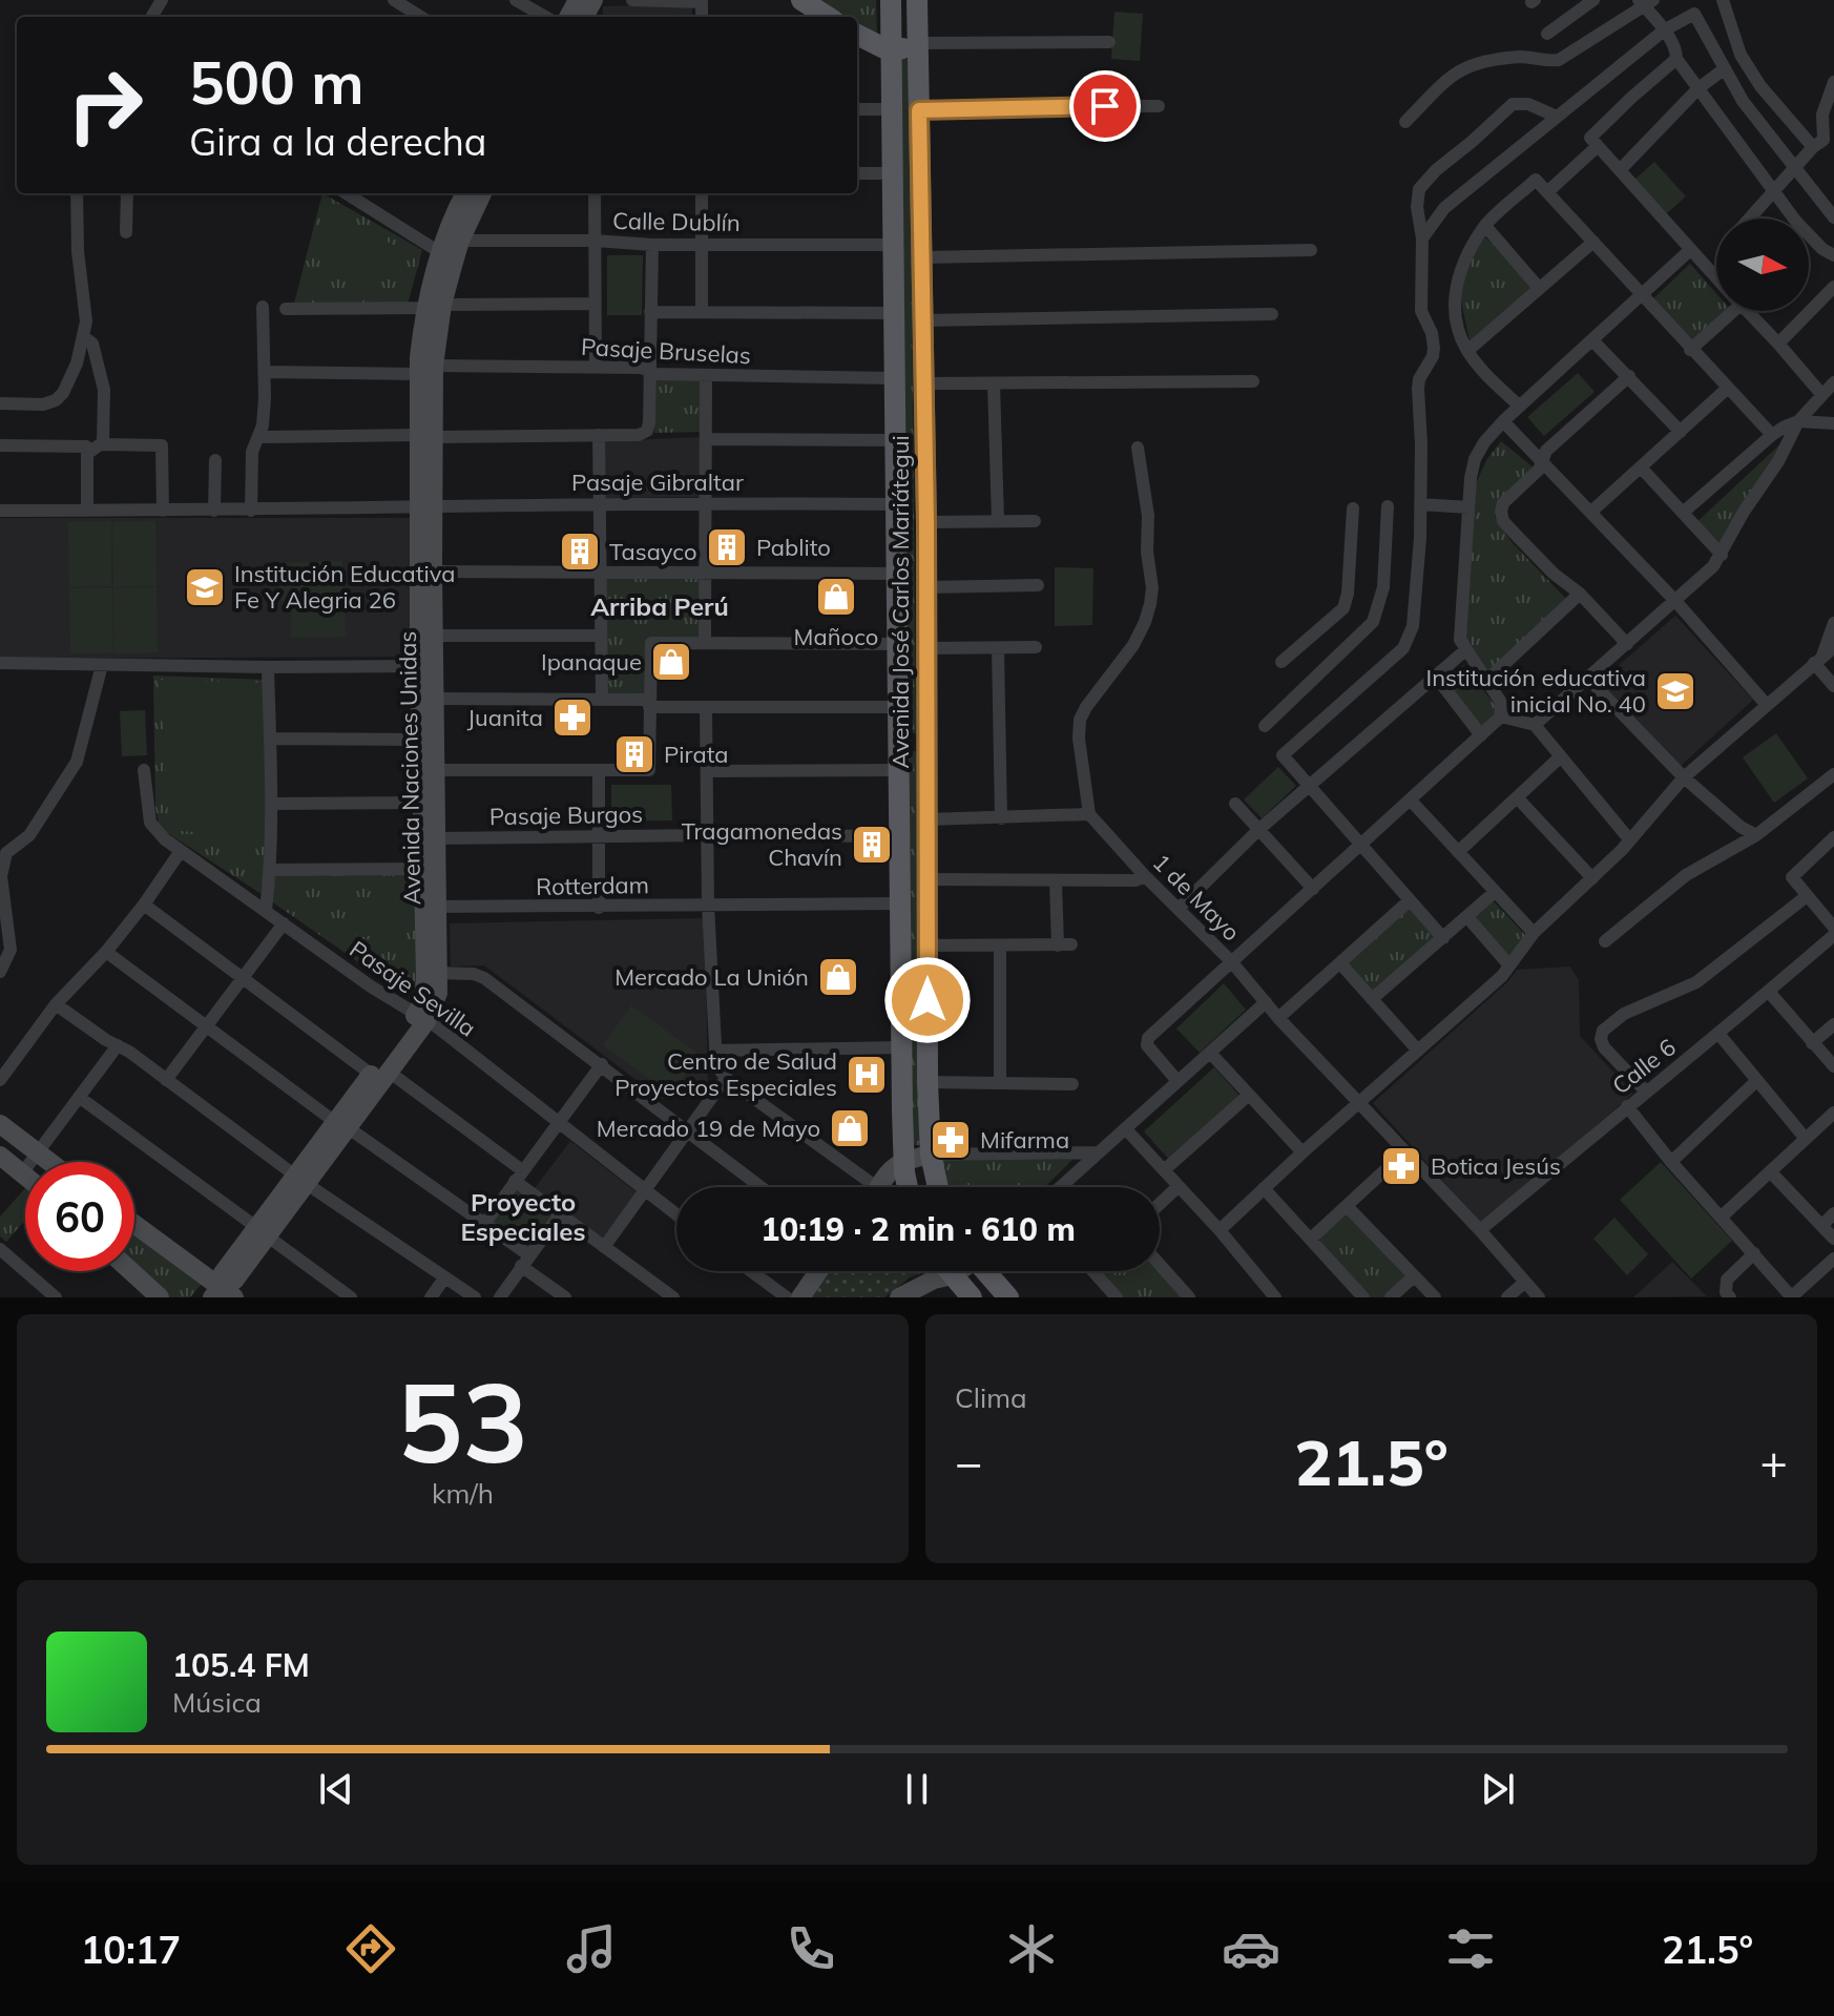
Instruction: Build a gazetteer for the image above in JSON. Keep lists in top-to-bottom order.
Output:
{
  "streets": {
    "main road": ["Avenida José Carlos Mariátegui"],
    "street": [
      "Calle Dublín",
      "Pasaje Bruselas",
      "Pasaje Gibraltar",
      "Avenida Naciones Unidas",
      "Pasaje Burgos",
      "Rotterdam",
      "1 de Mayo",
      "Pasaje Sevilla",
      "Calle 6"
    ]
  },
  "crossings": [
    ["Calle Dublín", "Avenida José Carlos Mariátegui"],
    ["Calle Dublín", "Avenida Naciones Unidas"],
    ["Pasaje Bruselas", "Avenida José Carlos Mariátegui"],
    ["Pasaje Bruselas", "Avenida Naciones Unidas"],
    ["Pasaje Gibraltar", "Avenida José Carlos Mariátegui"],
    ["Pasaje Gibraltar", "Avenida Naciones Unidas"],
    ["Avenida José Carlos Mariátegui", "Pasaje Burgos"],
    ["Avenida José Carlos Mariátegui", "Rotterdam"],
    ["Avenida Naciones Unidas", "Pasaje Burgos"],
    ["Avenida Naciones Unidas", "Rotterdam"],
    ["Avenida Naciones Unidas", "Pasaje Sevilla"],
    ["1 de Mayo", "Calle 6"]
  ],
  "districts": ["Arriba Perú", "Proyecto Especiales"],
  "places": {
    "building": [
      "Pablito",
      "Tasayco",
      "Pirata",
      "Tragamonedas Chavín"
    ],
    "school or university": ["Institución Educativa Fe Y Alegria 26", "Institución educativa inicial No. 40"],
    "shop": [
      "Mañoco",
      "Ipanaque",
      "Mercado La Unión",
      "Mercado 19 de Mayo"
    ],
    "pharmacy": ["Juanita", "Mifarma", "Botica Jesús"],
    "hospital": ["Centro de Salud Proyectos Especiales"]
  },
  "north": "right",
  "page": {
    "turn": ["500 m", "Gira a la derecha"],
    "limit": "60",
    "trip": "10:19 · 2 min · 610 m",
    "tile": [
      ["53", "km/h"],
      "Clima"
    ],
    "heat": ["−", "21.5°", "+"],
    "song": ["105.4 FM", "Música"],
    "tabs": ["10:17", "21.5°"]
  }
}
